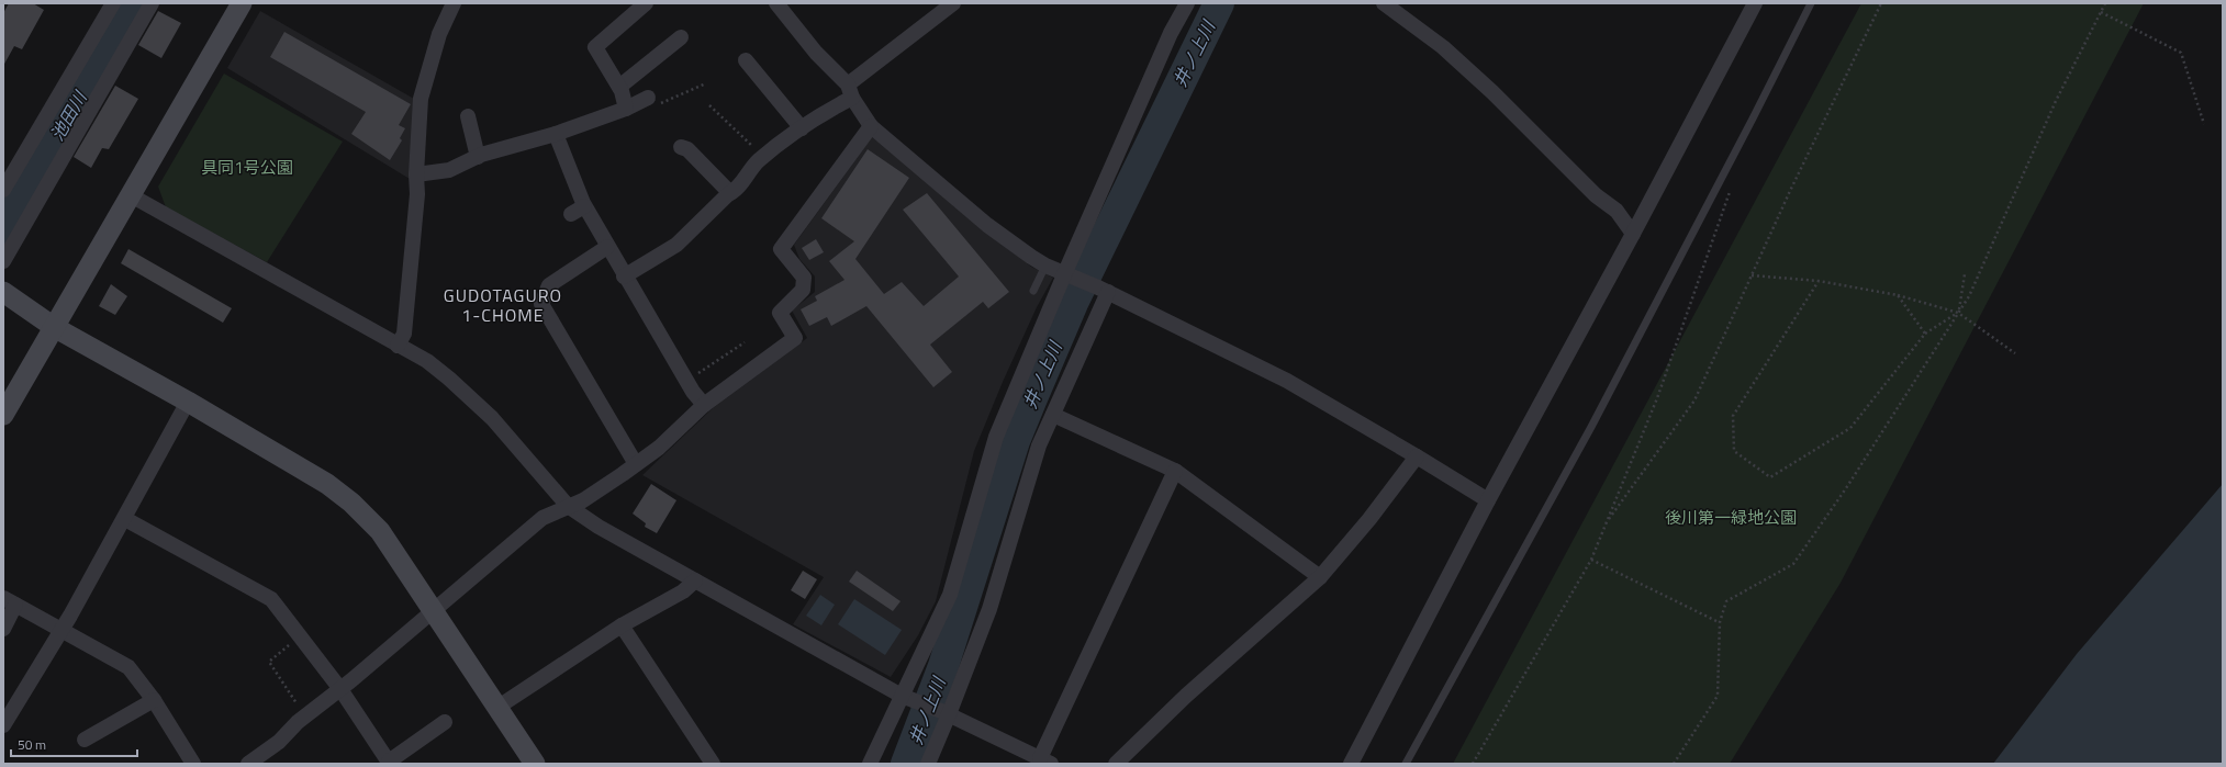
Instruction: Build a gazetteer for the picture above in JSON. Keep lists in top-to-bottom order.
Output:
{
  "districts": ["GUDOTAGURO 1-CHOME"],
  "water": ["井ノ上川", "池田川"],
  "parks": ["具同1号公園", "後川第一緑地公園"],
  "scale_bar": "50 m"
}
